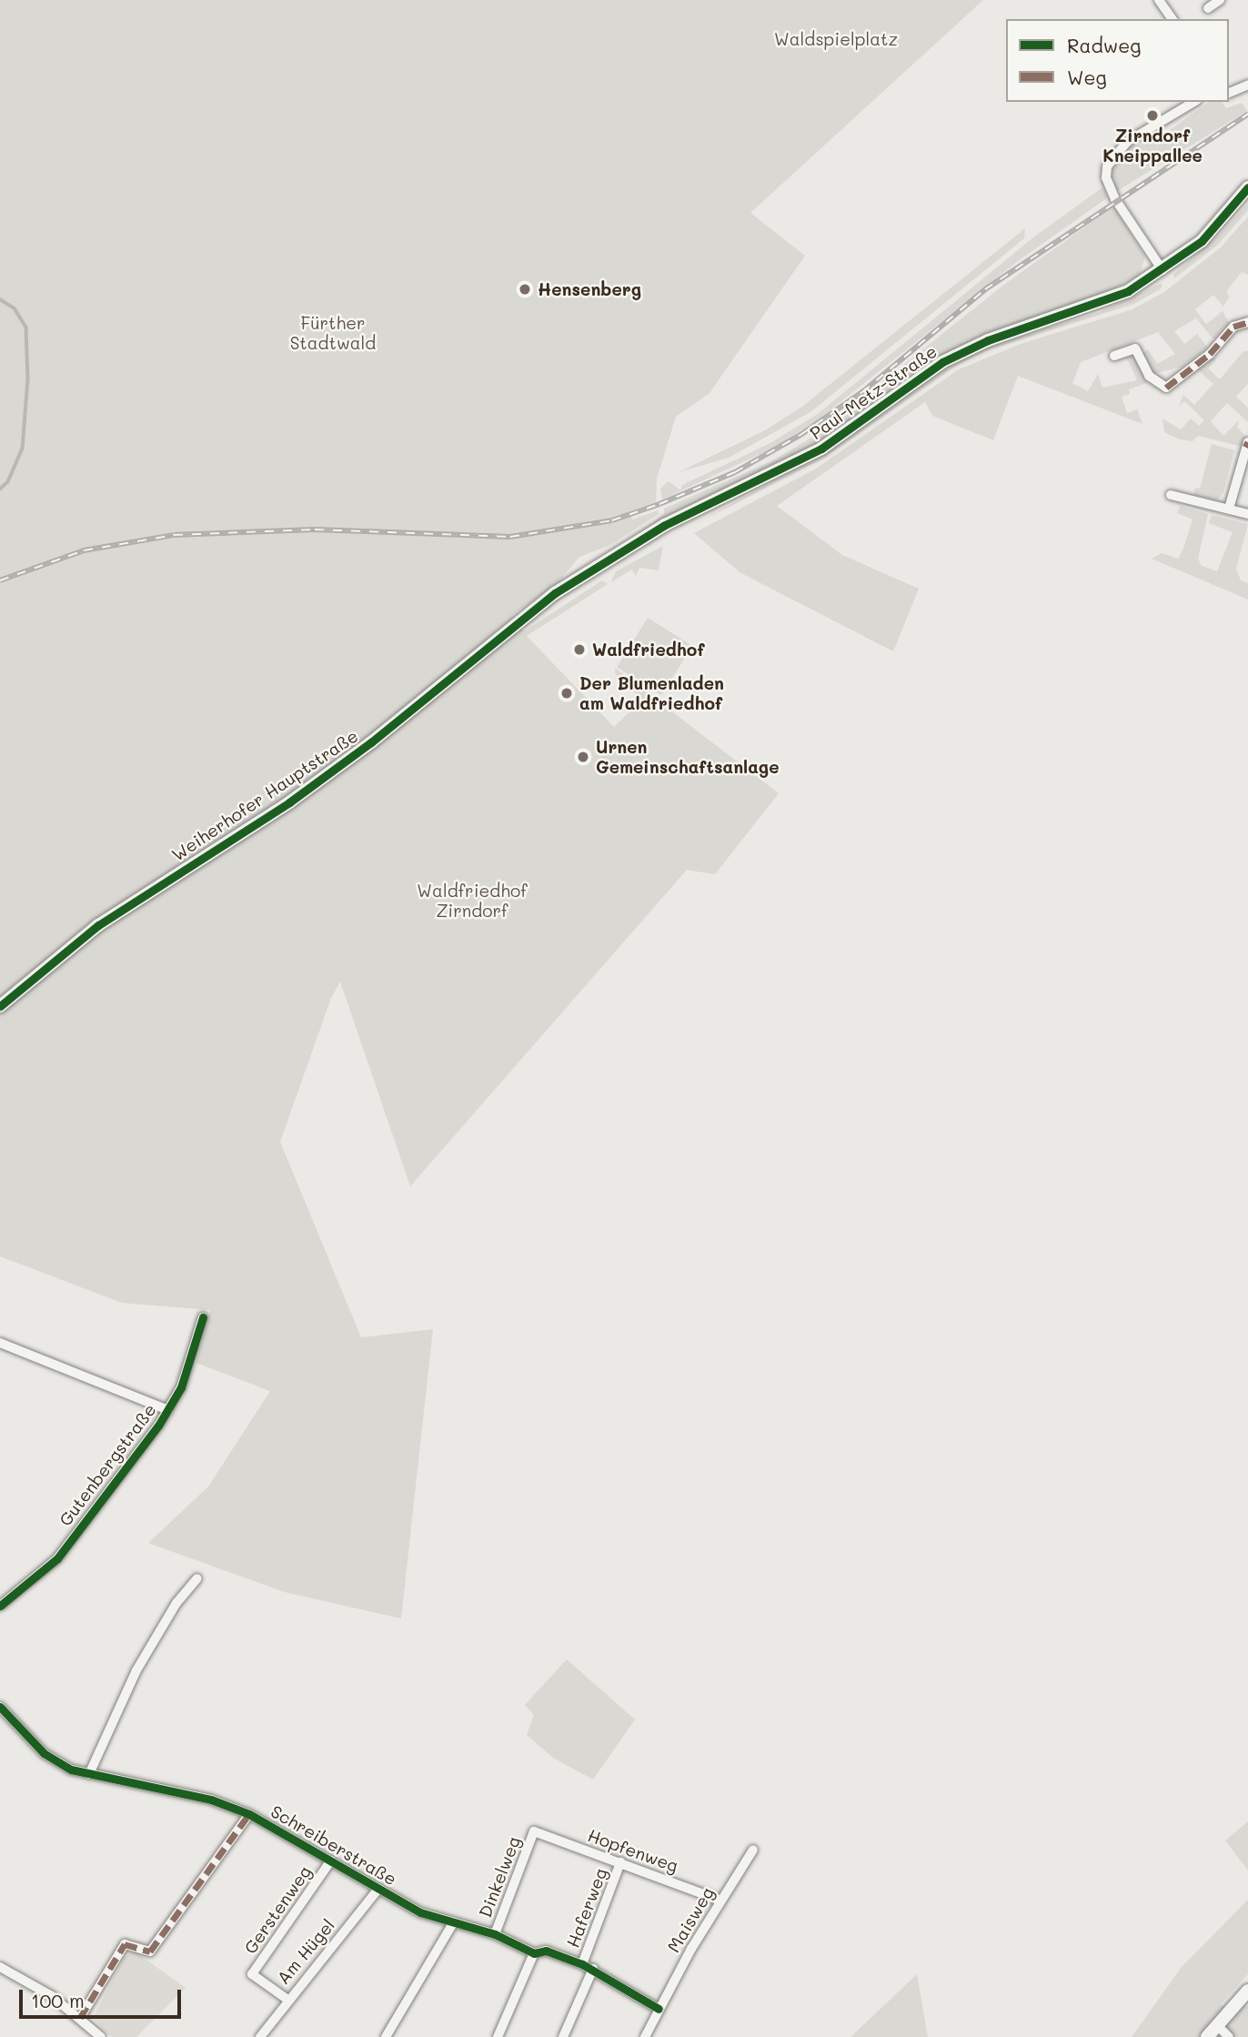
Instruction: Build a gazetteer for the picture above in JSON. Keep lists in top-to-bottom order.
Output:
{
  "streets": {
    "street": [
      "Paul-Metz-Straße",
      "Weiherhofer Hauptstraße",
      "Gutenbergstraße",
      "Schreiberstraße",
      "Hopfenweg",
      "Dinkelweg",
      "Haferweg",
      "Gerstenweg",
      "Maisweg",
      "Am Hügel"
    ]
  },
  "crossings": [
    ["Paul-Metz-Straße", "Weiherhofer Hauptstraße"],
    ["Schreiberstraße", "Dinkelweg"],
    ["Schreiberstraße", "Haferweg"],
    ["Schreiberstraße", "Gerstenweg"],
    ["Schreiberstraße", "Maisweg"],
    ["Schreiberstraße", "Am Hügel"],
    ["Hopfenweg", "Dinkelweg"],
    ["Hopfenweg", "Haferweg"],
    ["Hopfenweg", "Maisweg"],
    ["Gerstenweg", "Am Hügel"]
  ],
  "parks": ["Waldspielplatz", "Fürther Stadtwald", "Waldfriedhof Zirndorf"],
  "places": [
    "Zirndorf Kneippallee",
    "Hensenberg",
    "Waldfriedhof",
    "Der Blumenladen am Waldfriedhof",
    "Urnen Gemeinschaftsanlage"
  ],
  "legend": ["Radweg", "Weg"],
  "scale_bar": "100 m"
}
